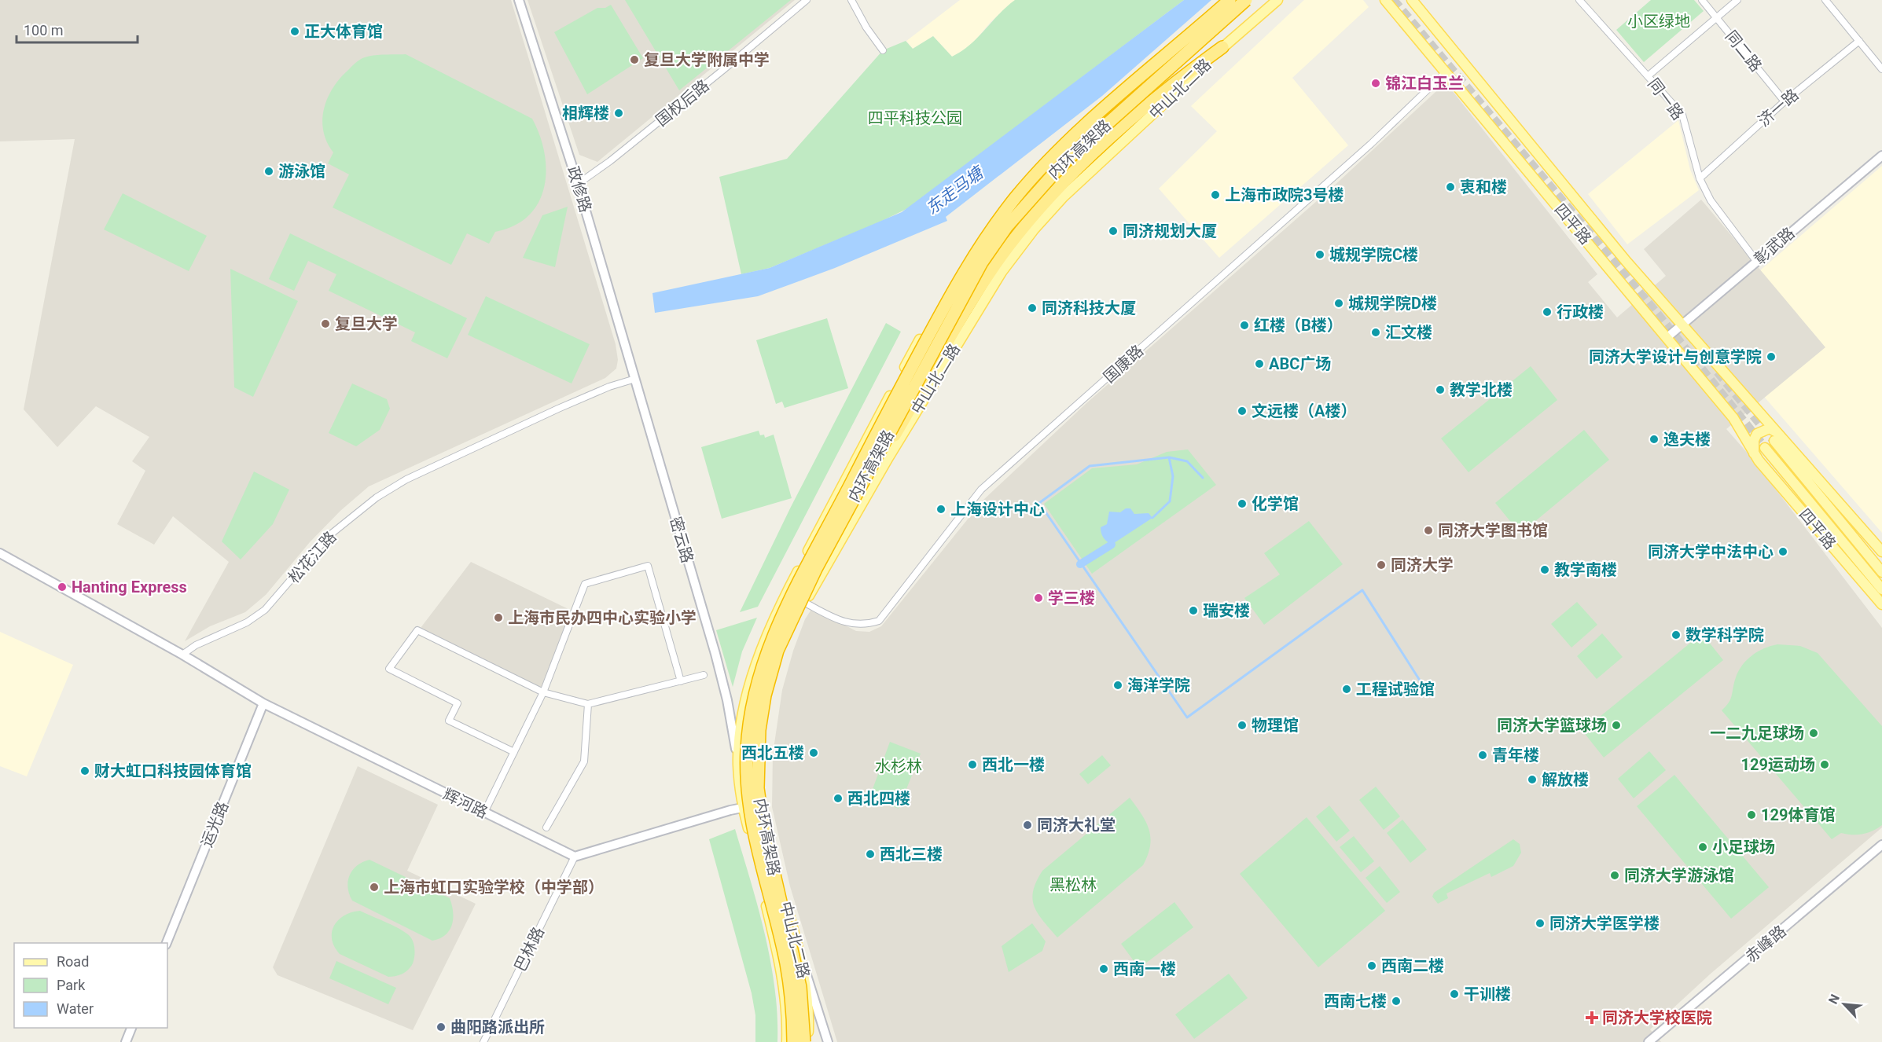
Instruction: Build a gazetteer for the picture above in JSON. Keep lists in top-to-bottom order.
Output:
{
  "streets": {
    "highway": ["内环高架路"],
    "main road": ["中山北二路", "四平路"],
    "street": [
      "同二路",
      "同一路",
      "国权后路",
      "济一路",
      "政修路",
      "彰武路",
      "国康路",
      "密云路",
      "松花江路",
      "辉河路",
      "运光路",
      "赤峰路",
      "巴林路"
    ]
  },
  "crossings": [
    ["同二路", "济一路"],
    ["中山北二路", "内环高架路"],
    ["中山北二路", "国康路"],
    ["中山北二路", "密云路"],
    ["同一路", "济一路"],
    ["同一路", "彰武路"],
    ["国权后路", "政修路"],
    ["政修路", "密云路"],
    ["政修路", "松花江路"],
    ["四平路", "彰武路"],
    ["四平路", "国康路"],
    ["密云路", "松花江路"],
    ["松花江路", "辉河路"],
    ["辉河路", "运光路"],
    ["辉河路", "巴林路"]
  ],
  "water": ["东走马塘"],
  "parks": [
    "小区绿地",
    "四平科技公园",
    "水杉林",
    "黑松林"
  ],
  "places": {
    "other": [
      "正大体育馆",
      "复旦大学附属中学",
      "锦江白玉兰",
      "相辉楼",
      "游泳馆",
      "衷和楼",
      "上海市政院3号楼",
      "同济规划大厦",
      "城规学院C楼",
      "城规学院D楼",
      "同济科技大厦",
      "行政楼",
      "复旦大学",
      "红楼（B楼）",
      "汇文楼",
      "同济大学设计与创意学院",
      "ABC广场",
      "教学北楼",
      "文远楼（A楼）",
      "逸夫楼",
      "化学馆",
      "上海设计中心",
      "同济大学图书馆",
      "同济大学中法中心",
      "同济大学",
      "教学南楼",
      "Hanting Express",
      "学三楼",
      "瑞安楼",
      "上海市民办四中心实验小学",
      "数学科学院",
      "海洋学院",
      "工程试验馆",
      "物理馆",
      "同济大学篮球场",
      "一二九足球场",
      "西北五楼",
      "青年楼",
      "西北一楼",
      "129运动场",
      "财大虹口科技园体育馆",
      "解放楼",
      "西北四楼",
      "129体育馆",
      "同济大礼堂",
      "小足球场",
      "西北三楼",
      "同济大学游泳馆",
      "上海市虹口实验学校（中学部）",
      "同济大学医学楼",
      "西南二楼",
      "西南一楼",
      "干训楼",
      "西南七楼",
      "曲阳路派出所"
    ],
    "health": ["同济大学校医院"]
  },
  "legend": ["Road", "Park", "Water"],
  "scale_bar": "100 m",
  "north": "top left"
}
